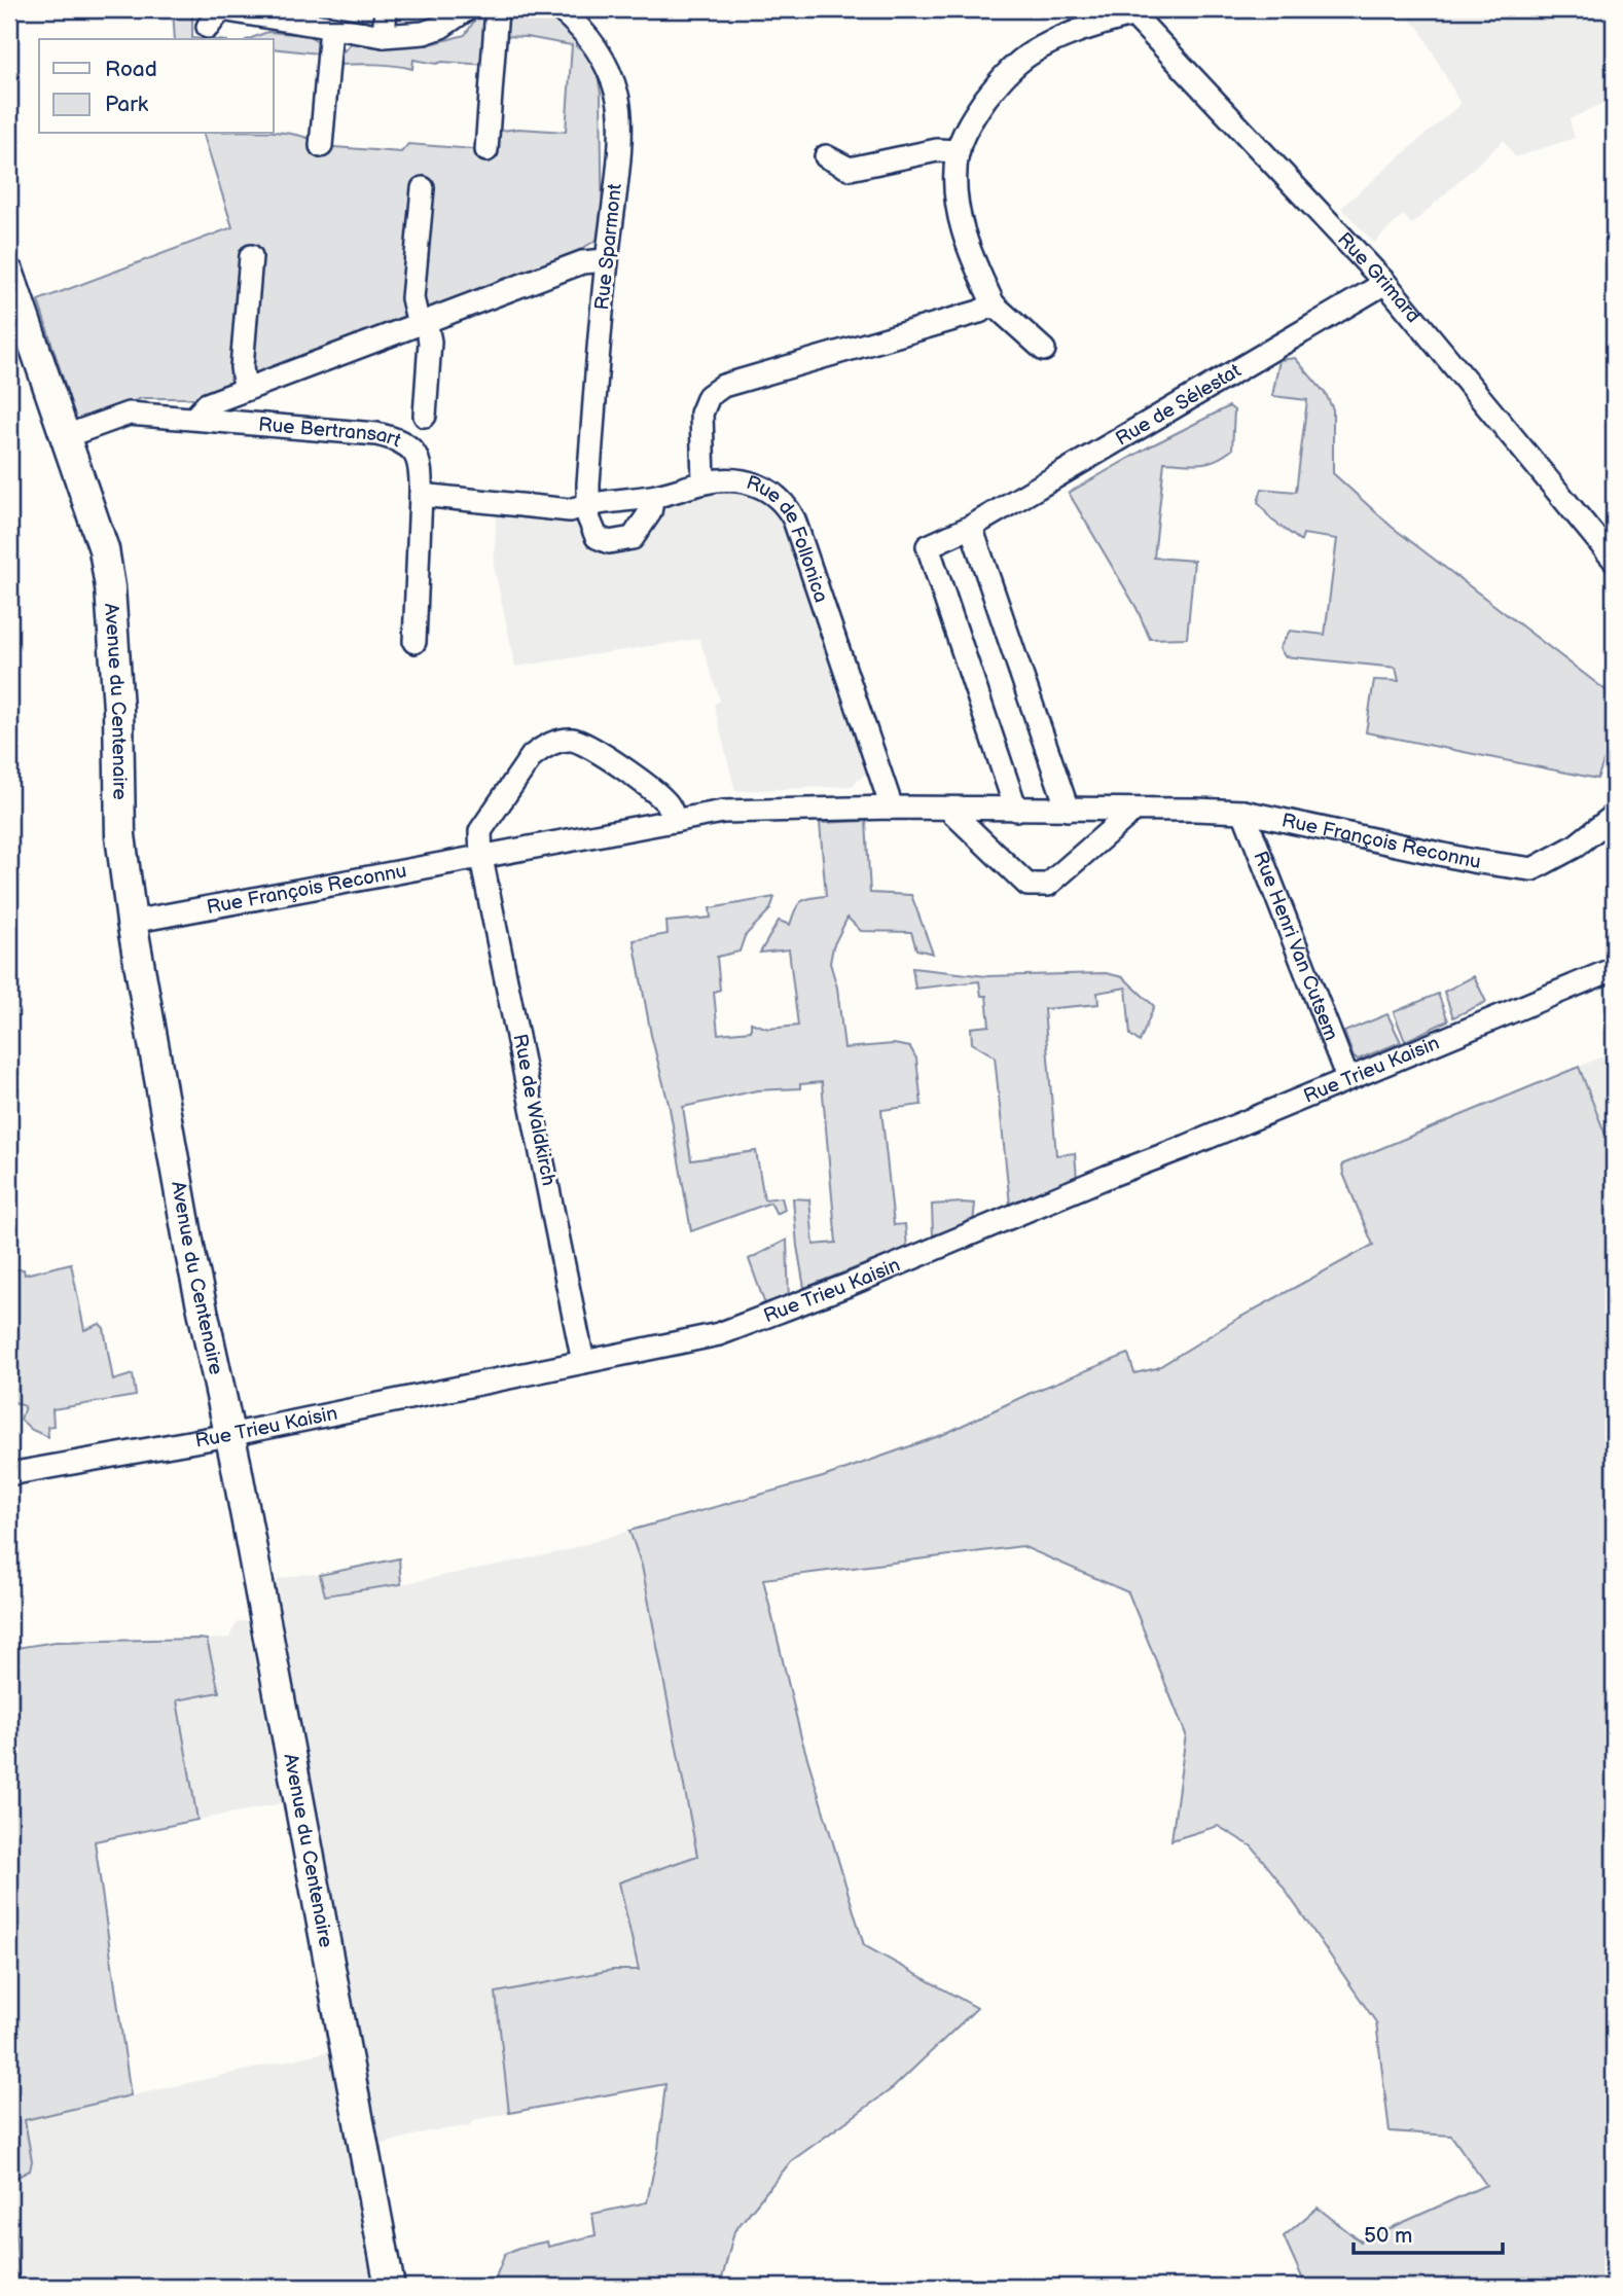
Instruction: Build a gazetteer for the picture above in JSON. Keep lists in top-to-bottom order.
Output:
{
  "streets": {
    "main road": ["Avenue du Centenaire"],
    "street": [
      "Rue Sparmont",
      "Rue Grimard",
      "Rue de Sélestat",
      "Rue Bertransart",
      "Rue de Follonica",
      "Rue François Reconnu",
      "Rue Henri Van Cutsem",
      "Rue Trieu Kaisin",
      "Rue de Waldkirch"
    ]
  },
  "crossings": [
    ["Rue Sparmont", "Rue Bertransart"],
    ["Rue Grimard", "Rue de Sélestat"],
    ["Rue de Sélestat", "Rue François Reconnu"],
    ["Rue Bertransart", "Avenue du Centenaire"],
    ["Rue de Follonica", "Rue François Reconnu"],
    ["Avenue du Centenaire", "Rue François Reconnu"],
    ["Avenue du Centenaire", "Rue Trieu Kaisin"],
    ["Rue François Reconnu", "Rue Henri Van Cutsem"],
    ["Rue François Reconnu", "Rue de Waldkirch"],
    ["Rue Henri Van Cutsem", "Rue Trieu Kaisin"],
    ["Rue Trieu Kaisin", "Rue de Waldkirch"]
  ],
  "legend": ["Road", "Park"],
  "scale_bar": "50 m"
}
